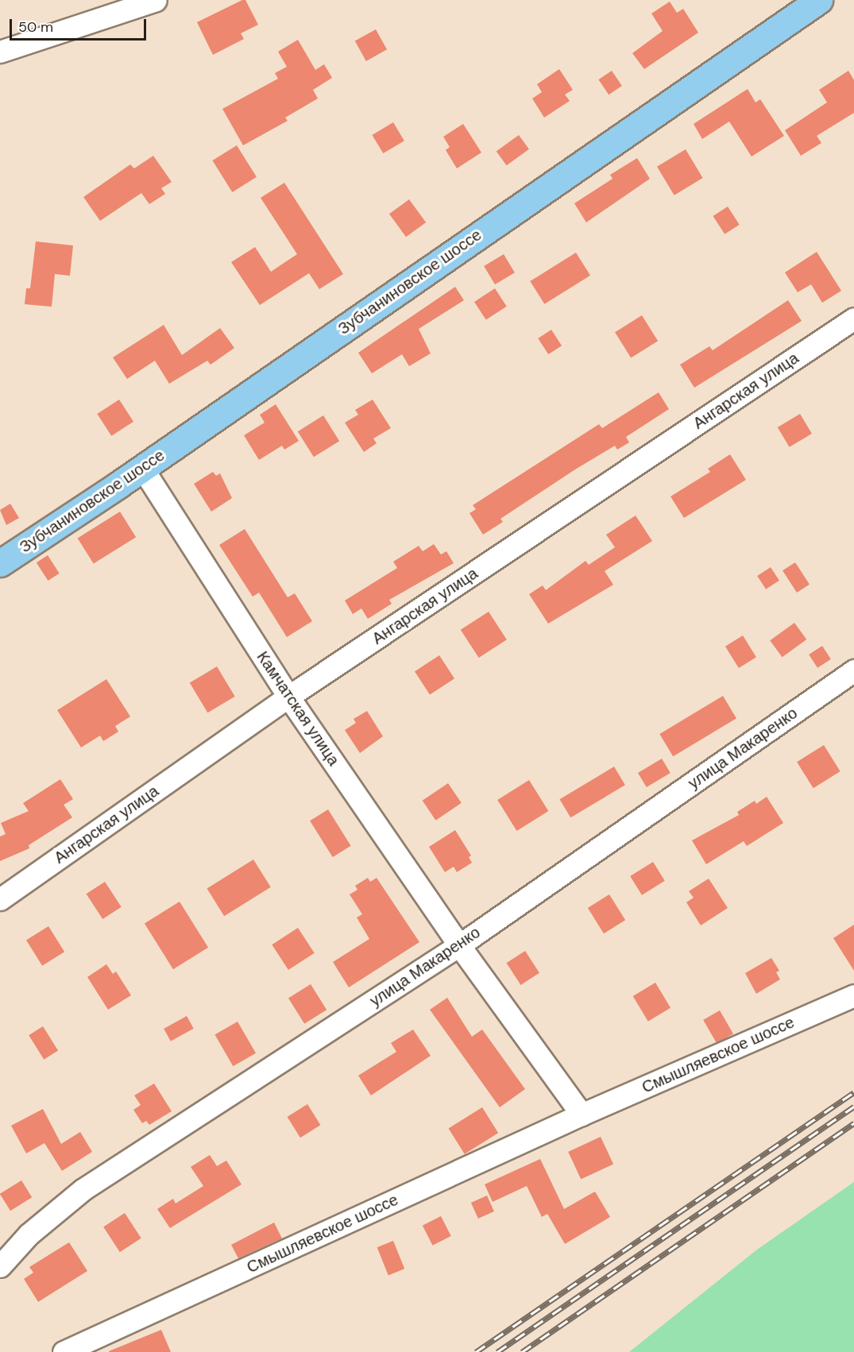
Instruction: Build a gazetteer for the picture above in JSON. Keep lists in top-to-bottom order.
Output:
{
  "streets": {
    "main road": ["Зубчаниновское шоссе"],
    "street": [
      "Ангарская улица",
      "Камчатская улица",
      "улица Макаренко",
      "Смышляевское шоссе"
    ]
  },
  "crossings": [
    ["Зубчаниновское шоссе", "Камчатская улица"],
    ["Ангарская улица", "Камчатская улица"],
    ["Камчатская улица", "улица Макаренко"]
  ],
  "scale_bar": "50 m"
}
